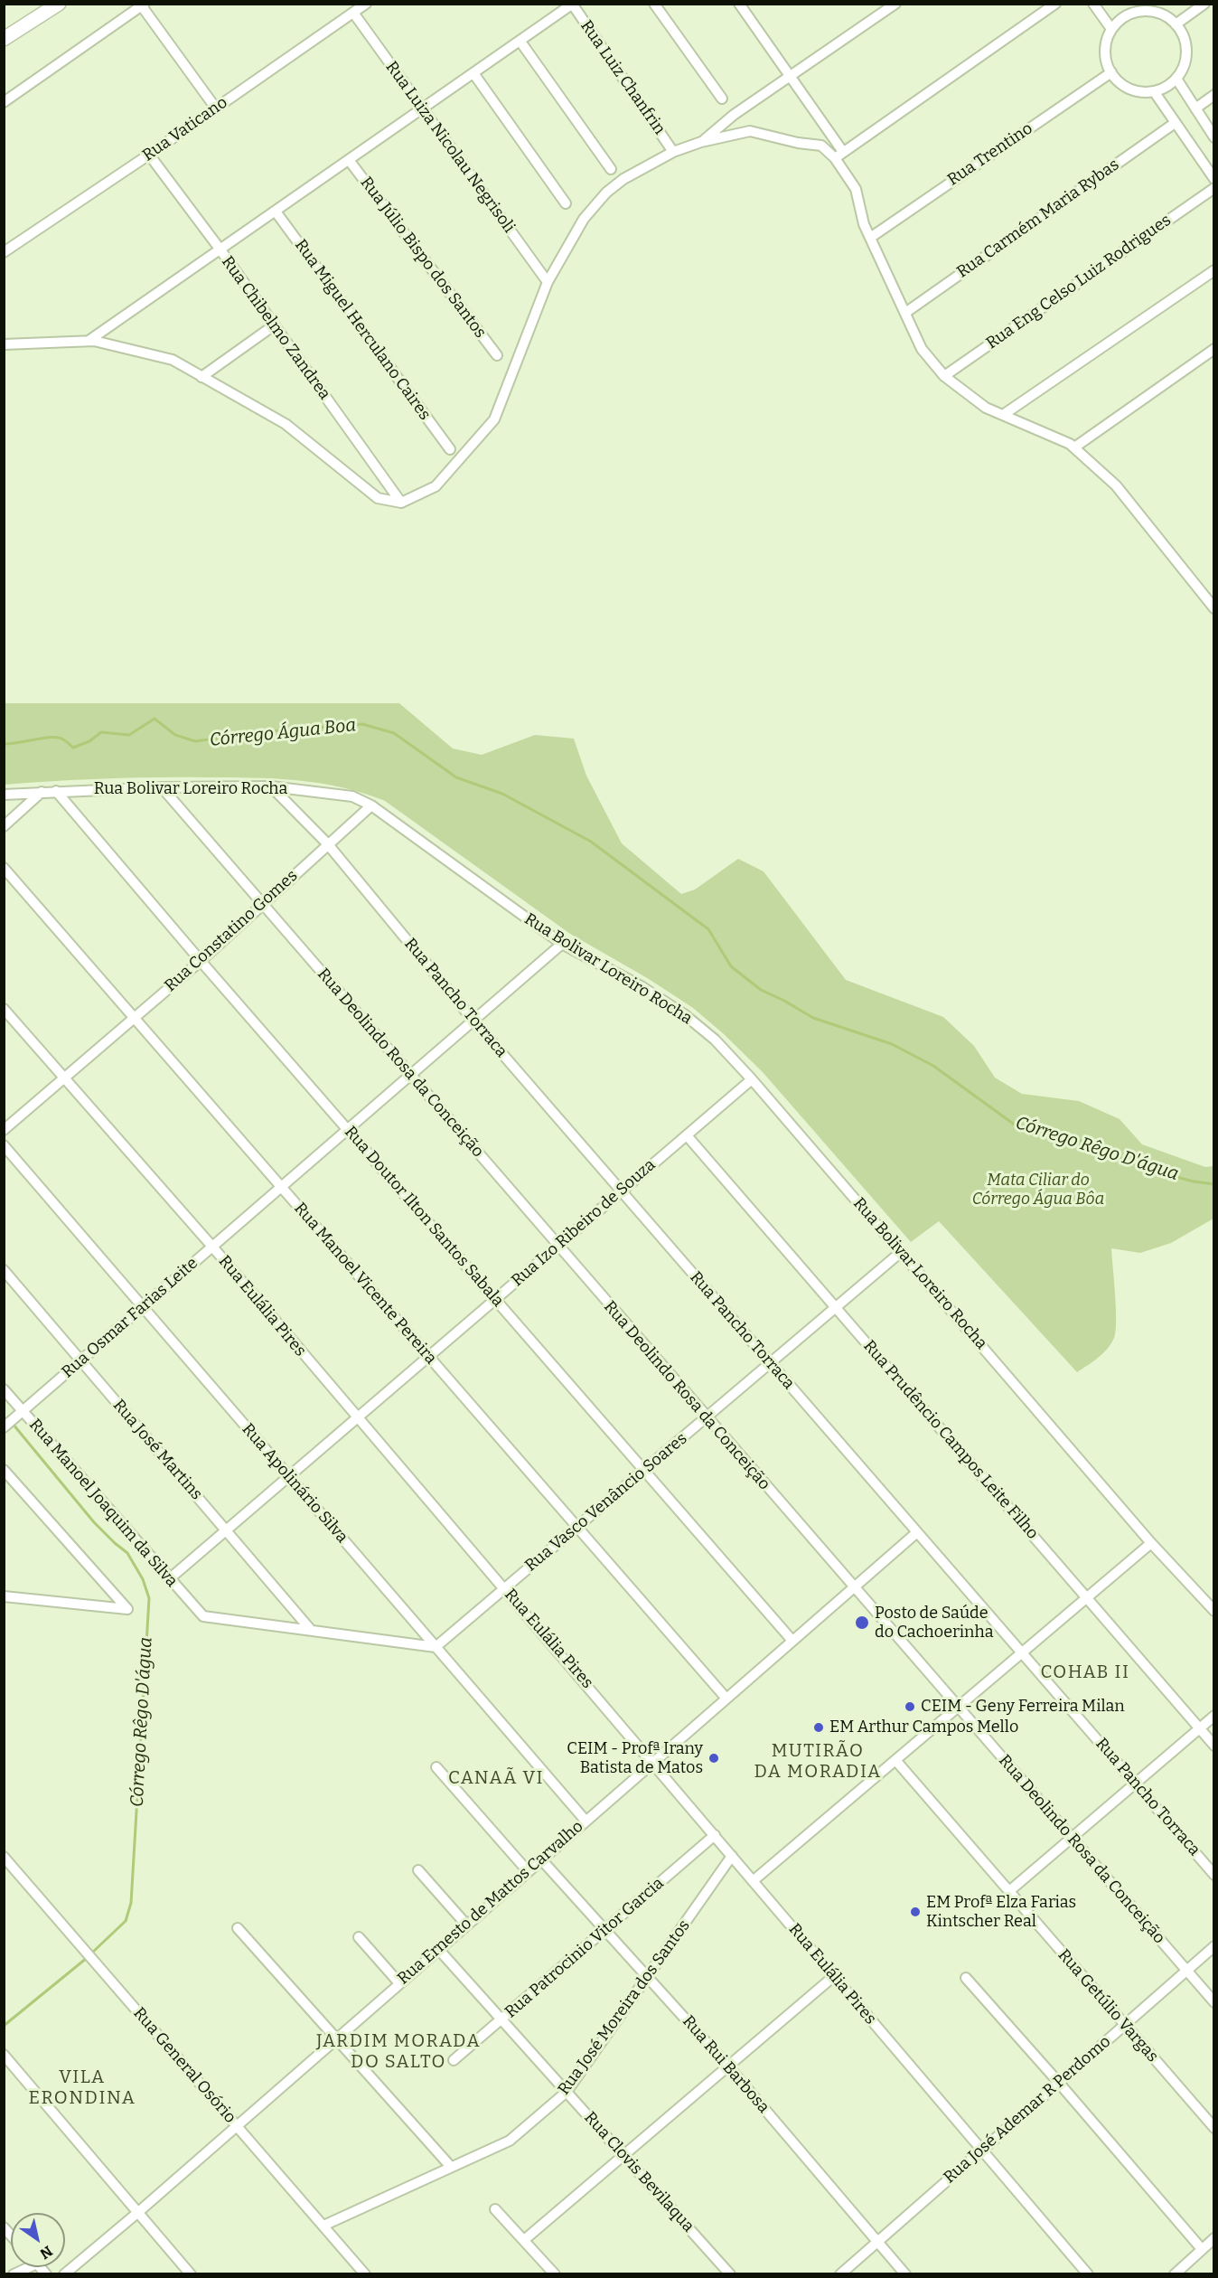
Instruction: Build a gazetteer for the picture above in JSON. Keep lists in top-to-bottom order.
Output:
{
  "streets": {
    "street": [
      "Rua Luiz Chanfrin",
      "Rua Vaticano",
      "Rua Luiza Nicolau Negrisoli",
      "Rua Trentino",
      "Rua Carmém Maria Rybas",
      "Rua Júlio Bispo dos Santos",
      "Rua Eng Celso Luiz Rodrigues",
      "Rua Chibelmo Zandrea",
      "Rua Miguel Herculano Caires",
      "Rua Bolivar Loreiro Rocha",
      "Rua Constatino Gomes",
      "Rua Pancho Torraca",
      "Rua Deolindo Rosa da Conceição",
      "Rua Doutor Ilton Santos Sabala",
      "Rua Izo Ribeiro de Souza",
      "Rua Manoel Vicente Pereira",
      "Rua Eulália Pires",
      "Rua Osmar Farias Leite",
      "Rua Prudêncio Campos Leite Filho",
      "Rua José Martins",
      "Rua Apolinário Silva",
      "Rua Vasco Venâncio Soares",
      "Rua Manoel Joaquim da Silva",
      "Rua Ernesto de Mattos Carvalho",
      "Rua Patrocinio Vitor Garcia",
      "Rua Getúlio Vargas",
      "Rua José Moreira dos Santos",
      "Rua Rui Barbosa",
      "Rua General Osório",
      "Rua José Ademar R Perdomo",
      "Rua Clovis Bevilaqua"
    ]
  },
  "crossings": [
    ["Rua Vaticano", "Rua Luiza Nicolau Negrisoli"],
    ["Rua Vaticano", "Rua Chibelmo Zandrea"],
    ["Rua Bolivar Loreiro Rocha", "Rua Constatino Gomes"],
    ["Rua Bolivar Loreiro Rocha", "Rua Pancho Torraca"],
    ["Rua Bolivar Loreiro Rocha", "Rua Deolindo Rosa da Conceição"],
    ["Rua Bolivar Loreiro Rocha", "Rua Doutor Ilton Santos Sabala"],
    ["Rua Bolivar Loreiro Rocha", "Rua Izo Ribeiro de Souza"],
    ["Rua Bolivar Loreiro Rocha", "Rua Osmar Farias Leite"],
    ["Rua Bolivar Loreiro Rocha", "Rua Vasco Venâncio Soares"],
    ["Rua Constatino Gomes", "Rua Pancho Torraca"],
    ["Rua Constatino Gomes", "Rua Deolindo Rosa da Conceição"],
    ["Rua Constatino Gomes", "Rua Doutor Ilton Santos Sabala"],
    ["Rua Constatino Gomes", "Rua Manoel Vicente Pereira"],
    ["Rua Constatino Gomes", "Rua Eulália Pires"],
    ["Rua Pancho Torraca", "Rua Izo Ribeiro de Souza"],
    ["Rua Pancho Torraca", "Rua Osmar Farias Leite"],
    ["Rua Pancho Torraca", "Rua Vasco Venâncio Soares"],
    ["Rua Pancho Torraca", "Rua Ernesto de Mattos Carvalho"],
    ["Rua Deolindo Rosa da Conceição", "Rua Izo Ribeiro de Souza"],
    ["Rua Deolindo Rosa da Conceição", "Rua Osmar Farias Leite"],
    ["Rua Deolindo Rosa da Conceição", "Rua Vasco Venâncio Soares"],
    ["Rua Deolindo Rosa da Conceição", "Rua Ernesto de Mattos Carvalho"],
    ["Rua Deolindo Rosa da Conceição", "Rua José Ademar R Perdomo"],
    ["Rua Doutor Ilton Santos Sabala", "Rua Izo Ribeiro de Souza"],
    ["Rua Doutor Ilton Santos Sabala", "Rua Osmar Farias Leite"],
    ["Rua Doutor Ilton Santos Sabala", "Rua Vasco Venâncio Soares"],
    ["Rua Doutor Ilton Santos Sabala", "Rua Ernesto de Mattos Carvalho"],
    ["Rua Izo Ribeiro de Souza", "Rua Manoel Vicente Pereira"],
    ["Rua Izo Ribeiro de Souza", "Rua Eulália Pires"],
    ["Rua Izo Ribeiro de Souza", "Rua Prudêncio Campos Leite Filho"],
    ["Rua Izo Ribeiro de Souza", "Rua José Martins"],
    ["Rua Izo Ribeiro de Souza", "Rua Apolinário Silva"],
    ["Rua Izo Ribeiro de Souza", "Rua Manoel Joaquim da Silva"],
    ["Rua Manoel Vicente Pereira", "Rua Osmar Farias Leite"],
    ["Rua Manoel Vicente Pereira", "Rua Vasco Venâncio Soares"],
    ["Rua Manoel Vicente Pereira", "Rua Ernesto de Mattos Carvalho"],
    ["Rua Eulália Pires", "Rua Osmar Farias Leite"],
    ["Rua Eulália Pires", "Rua Vasco Venâncio Soares"],
    ["Rua Eulália Pires", "Rua Ernesto de Mattos Carvalho"],
    ["Rua Eulália Pires", "Rua Patrocinio Vitor Garcia"],
    ["Rua Eulália Pires", "Rua José Moreira dos Santos"],
    ["Rua Eulália Pires", "Rua José Ademar R Perdomo"],
    ["Rua Osmar Farias Leite", "Rua José Martins"],
    ["Rua Osmar Farias Leite", "Rua Apolinário Silva"],
    ["Rua Osmar Farias Leite", "Rua Manoel Joaquim da Silva"],
    ["Rua Prudêncio Campos Leite Filho", "Rua Vasco Venâncio Soares"],
    ["Rua José Martins", "Rua Manoel Joaquim da Silva"],
    ["Rua Apolinário Silva", "Rua Vasco Venâncio Soares"],
    ["Rua Apolinário Silva", "Rua Ernesto de Mattos Carvalho"],
    ["Rua Ernesto de Mattos Carvalho", "Rua Rui Barbosa"],
    ["Rua Ernesto de Mattos Carvalho", "Rua General Osório"],
    ["Rua Ernesto de Mattos Carvalho", "Rua Clovis Bevilaqua"],
    ["Rua Patrocinio Vitor Garcia", "Rua Rui Barbosa"],
    ["Rua Patrocinio Vitor Garcia", "Rua Clovis Bevilaqua"],
    ["Rua Getúlio Vargas", "Rua José Ademar R Perdomo"],
    ["Rua José Moreira dos Santos", "Rua Rui Barbosa"],
    ["Rua José Moreira dos Santos", "Rua General Osório"],
    ["Rua José Moreira dos Santos", "Rua Clovis Bevilaqua"],
    ["Rua Rui Barbosa", "Rua José Ademar R Perdomo"]
  ],
  "districts": [
    "COHAB II",
    "MUTIRÃO DA MORADIA",
    "CANAÃ VI",
    "JARDIM MORADA DO SALTO",
    "VILA ERONDINA"
  ],
  "water": ["Córrego Água Boa", "Córrego Rêgo D'água"],
  "parks": ["Mata Ciliar do Córrego Água Bôa"],
  "places": [
    "Posto de Saúde do Cachoerinha",
    "CEIM - Geny Ferreira Milan",
    "EM Arthur Campos Mello",
    "CEIM - Profª Irany Batista de Matos",
    "EM Profª Elza Farias Kintscher Real"
  ],
  "north": "bottom right"
}
